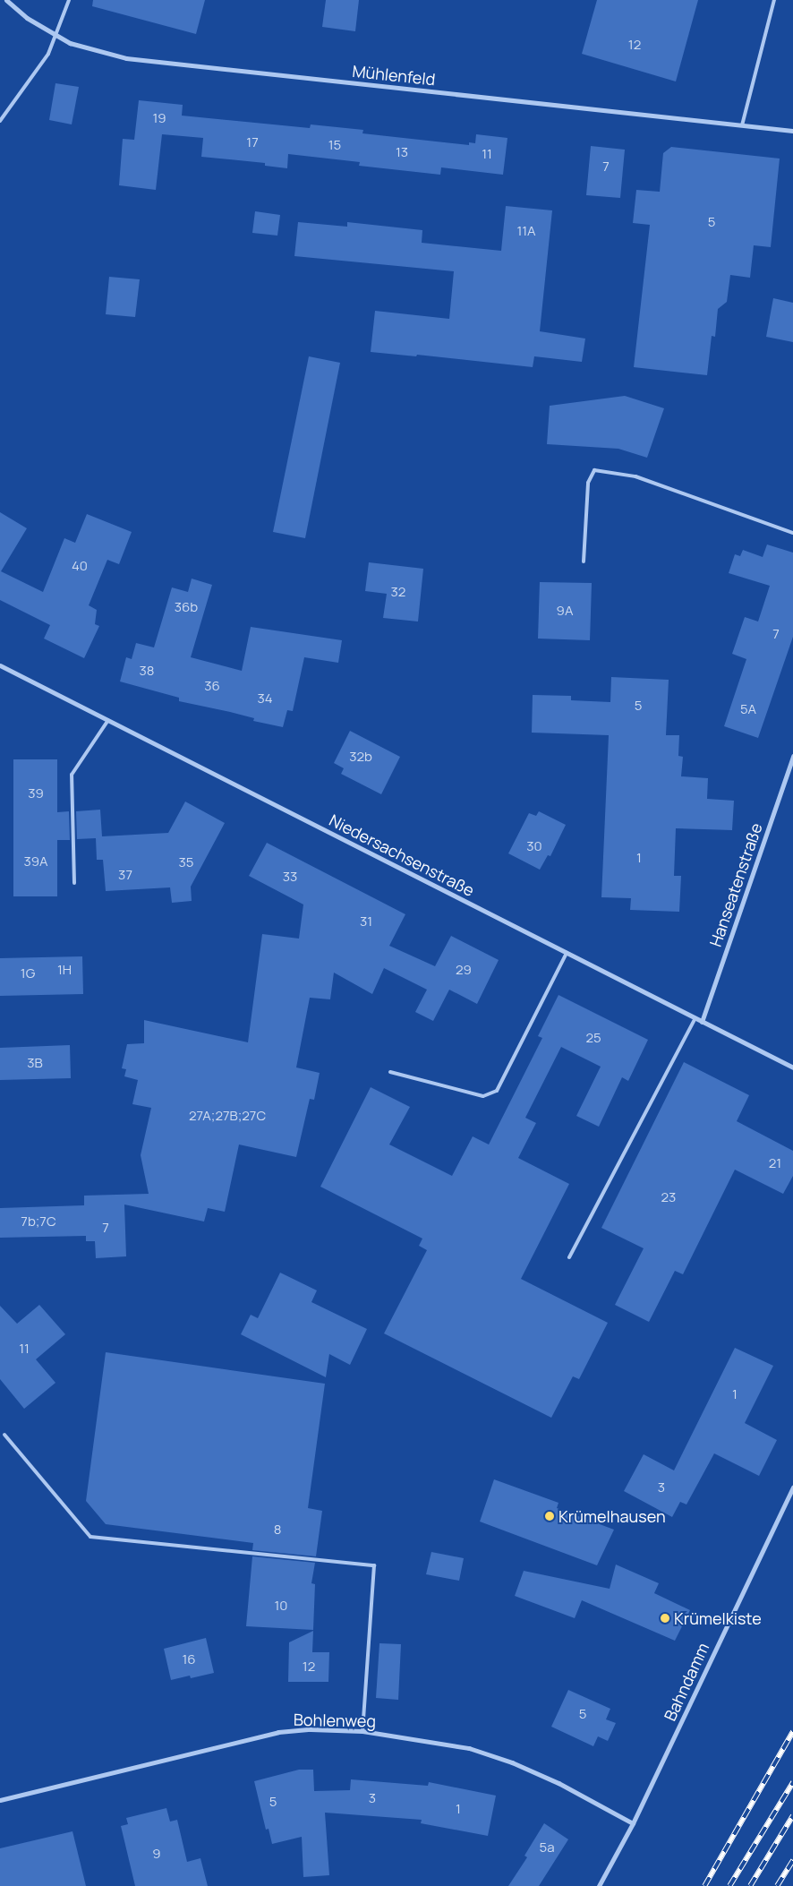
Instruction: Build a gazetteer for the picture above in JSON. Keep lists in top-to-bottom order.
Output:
{
  "streets": {
    "street": [
      "Mühlenfeld",
      "Niedersachsenstraße",
      "Hanseatenstraße",
      "Bahndamm",
      "Bohlenweg"
    ]
  },
  "crossings": [
    ["Niedersachsenstraße", "Hanseatenstraße"],
    ["Bahndamm", "Bohlenweg"]
  ],
  "places": ["Krümelhausen", "Krümelkiste"],
  "house_numbers": [
    "12",
    "19",
    "17",
    "15",
    "13",
    "11",
    "7",
    "5",
    "11A",
    "40",
    "32",
    "36b",
    "9A",
    "7",
    "38",
    "36",
    "34",
    "5",
    "5A",
    "32b",
    "39",
    "30",
    "1",
    "39A",
    "35",
    "37",
    "33",
    "31",
    "1H",
    "29",
    "1G",
    "25",
    "3B",
    "27A;27B;27C",
    "21",
    "23",
    "7b;7C",
    "7",
    "11",
    "1",
    "3",
    "8",
    "10",
    "16",
    "12",
    "5",
    "3",
    "5",
    "1",
    "5a",
    "9"
  ]
}
